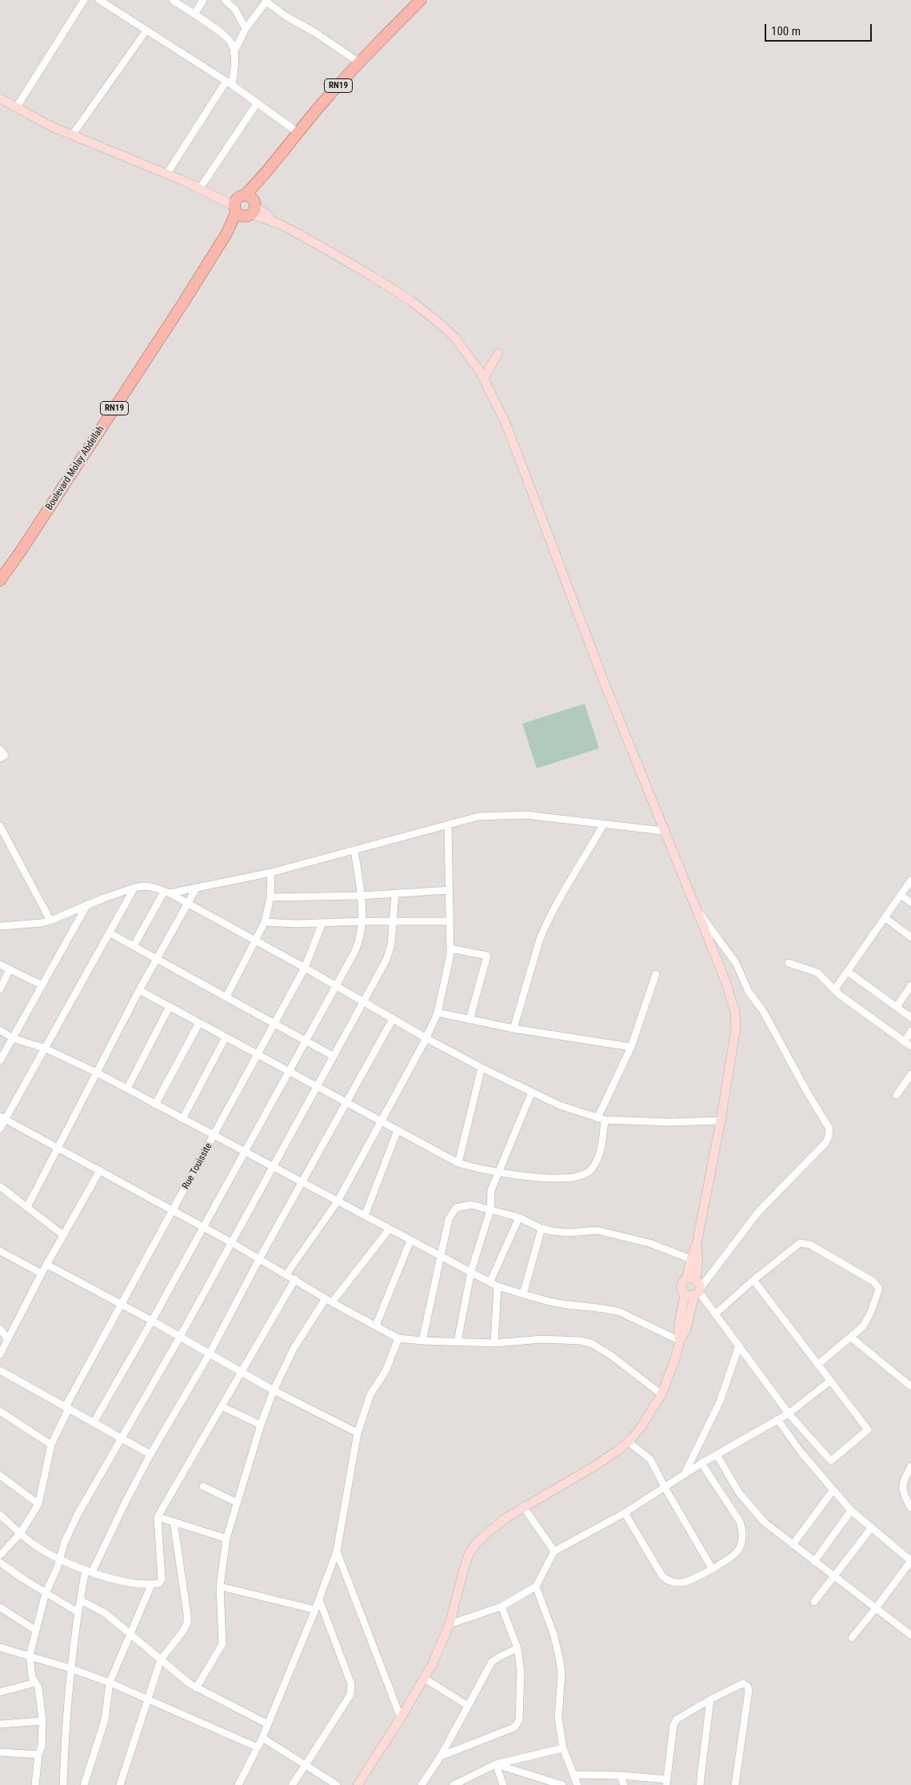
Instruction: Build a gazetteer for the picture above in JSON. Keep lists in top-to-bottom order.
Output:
{
  "streets": {
    "main road": ["RN19", "Boulevard Molay Abdellah"],
    "street": ["Rue Touissite"]
  },
  "crossings": [
    ["RN19", "Boulevard Molay Abdellah"]
  ],
  "scale_bar": "100 m"
}
